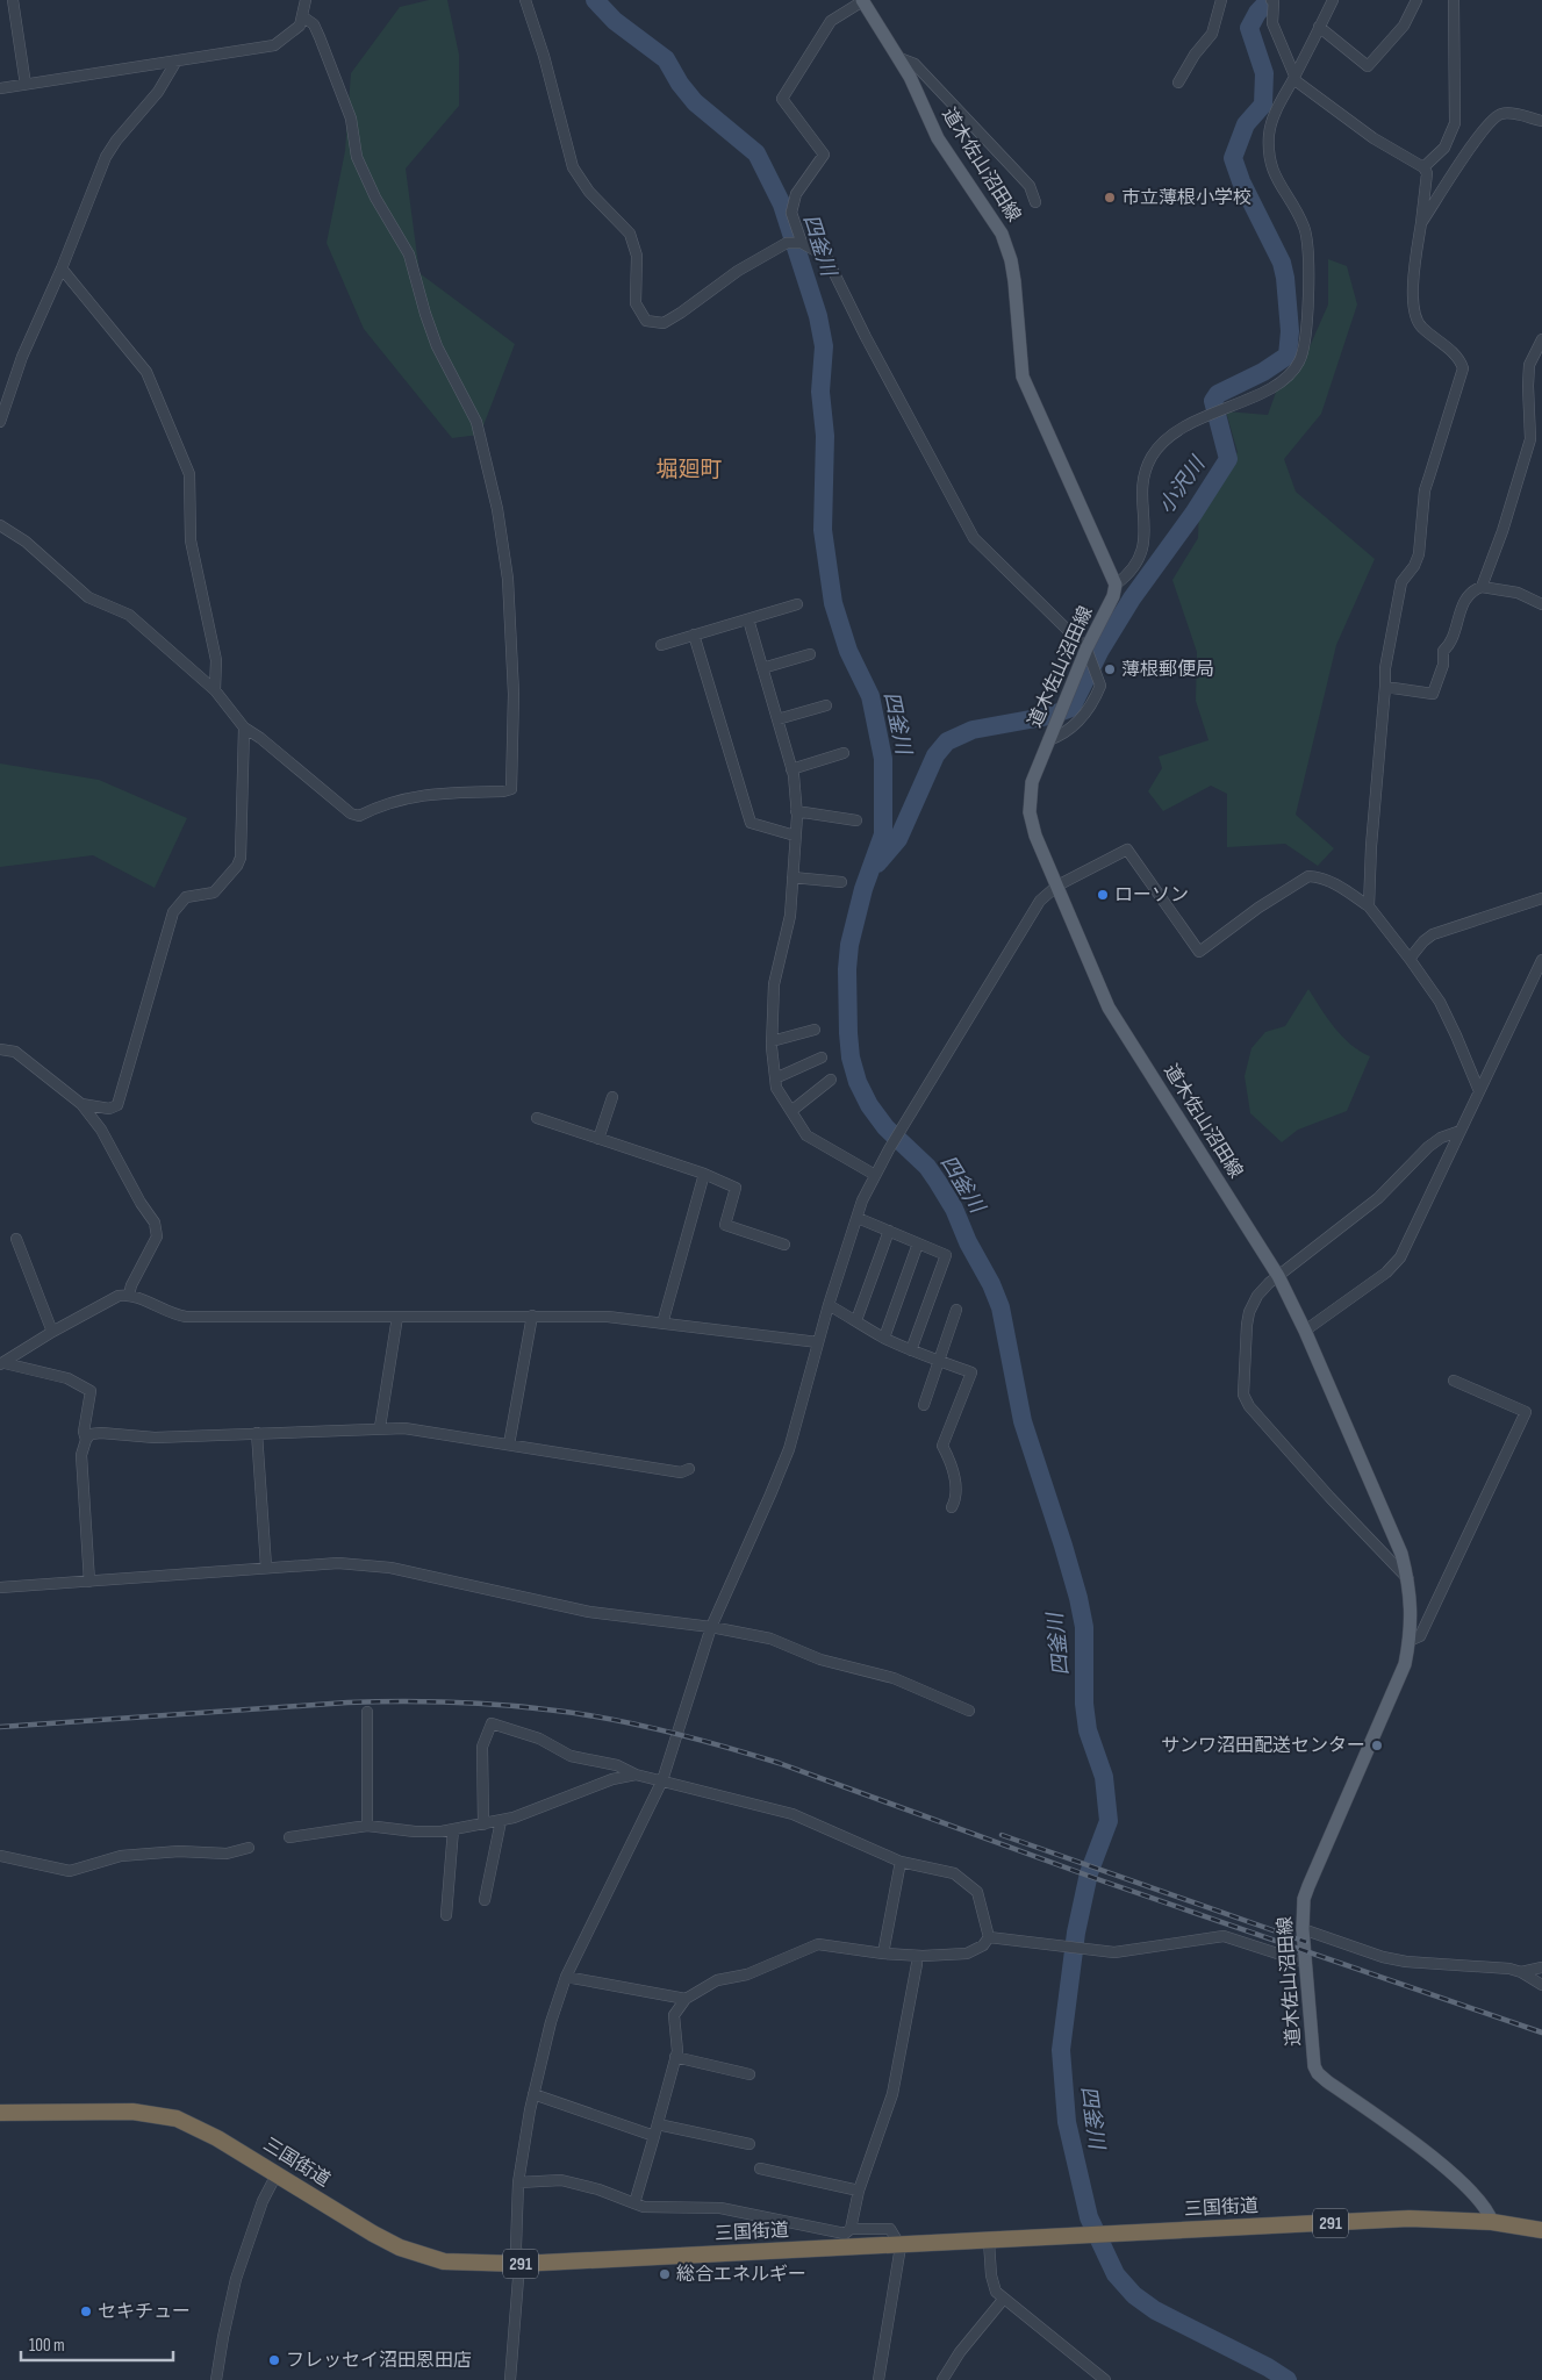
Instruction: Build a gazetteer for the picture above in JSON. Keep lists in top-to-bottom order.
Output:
{
  "streets": {
    "highway": ["三国街道", "291"],
    "main road": ["道木佐山沼田線"]
  },
  "crossings": [
    ["道木佐山沼田線", "三国街道"]
  ],
  "districts": ["堀廻町"],
  "water": ["四釜川", "小沢川"],
  "places": [
    "市立薄根小学校",
    "薄根郵便局",
    "ローソン",
    "サンワ沼田配送センター",
    "総合エネルギー",
    "セキチュー",
    "フレッセイ沼田恩田店"
  ],
  "scale_bar": "100 m"
}
